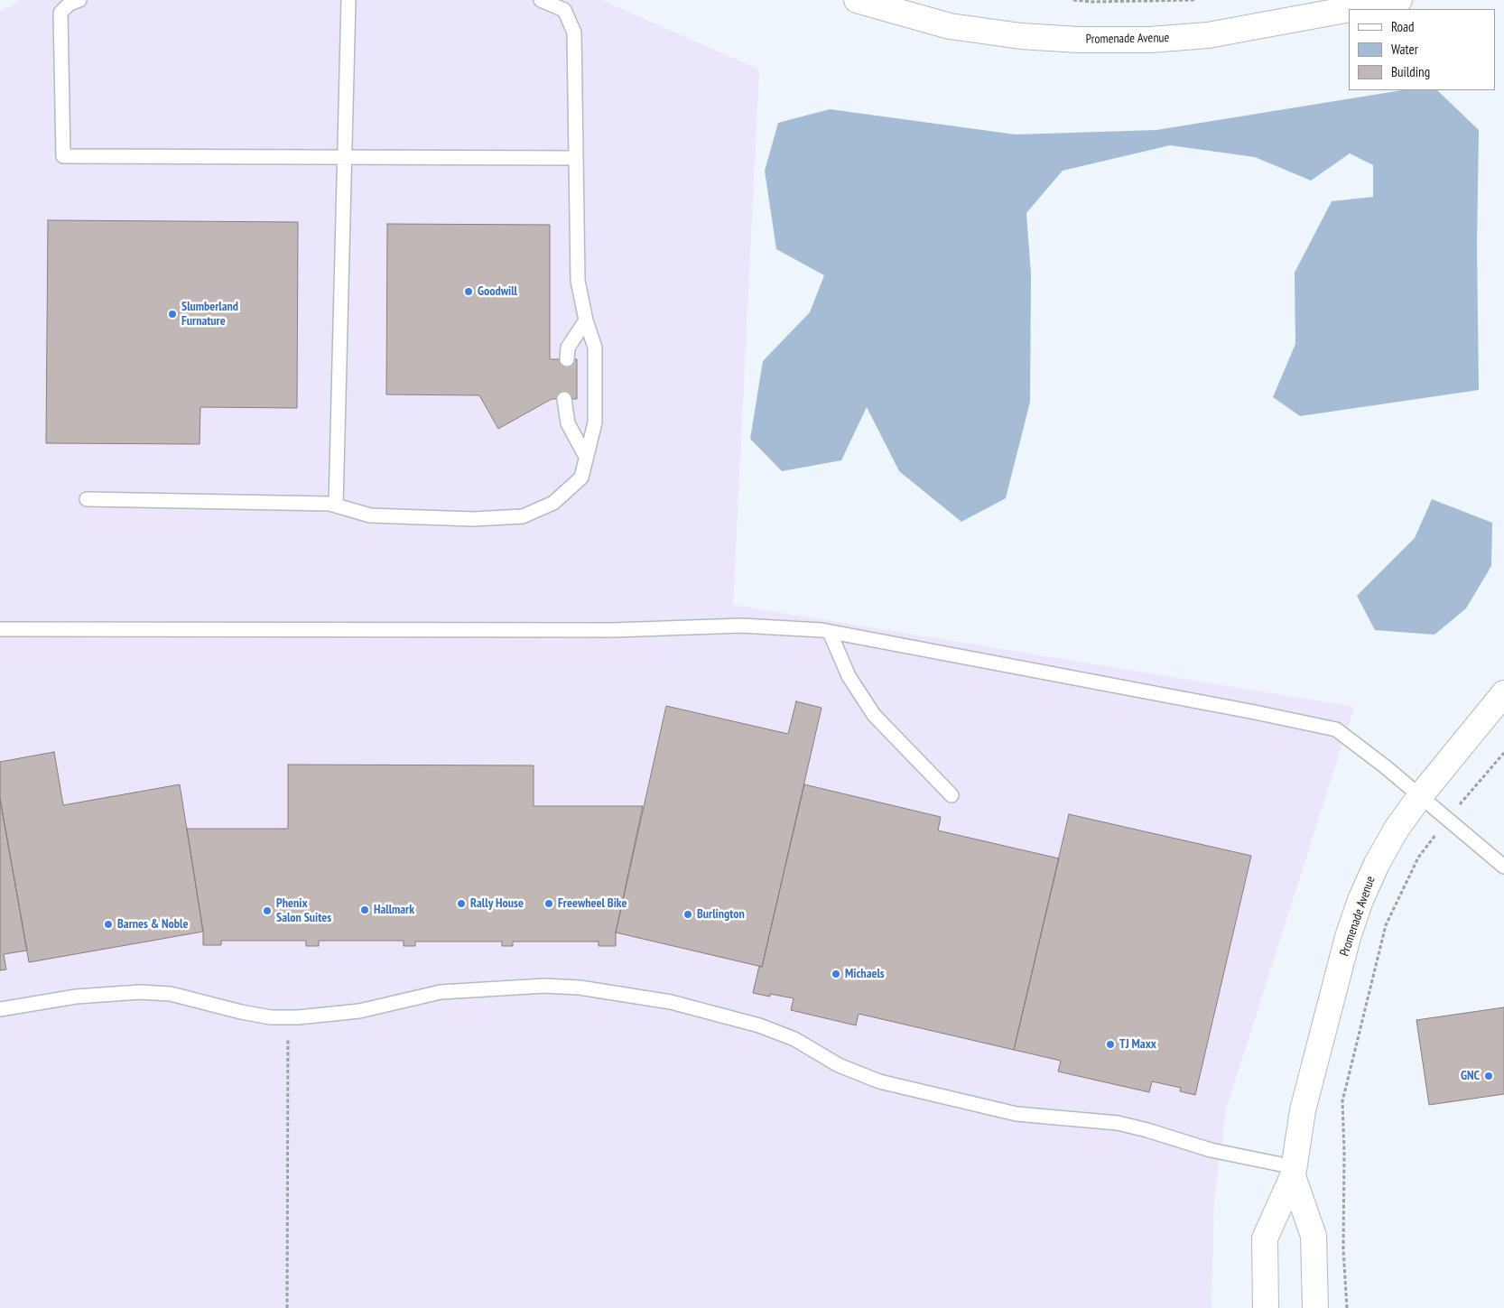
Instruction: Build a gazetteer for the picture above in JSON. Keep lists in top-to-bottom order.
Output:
{
  "streets": {
    "street": ["Promenade Avenue"]
  },
  "places": [
    "Goodwill",
    "Slumberland Furnature",
    "Rally House",
    "Freewheel Bike",
    "Hallmark",
    "Phenix Salon Suites",
    "Burlington",
    "Barnes & Noble",
    "Michaels",
    "TJ Maxx",
    "GNC"
  ],
  "legend": ["Road", "Water", "Building"]
}
